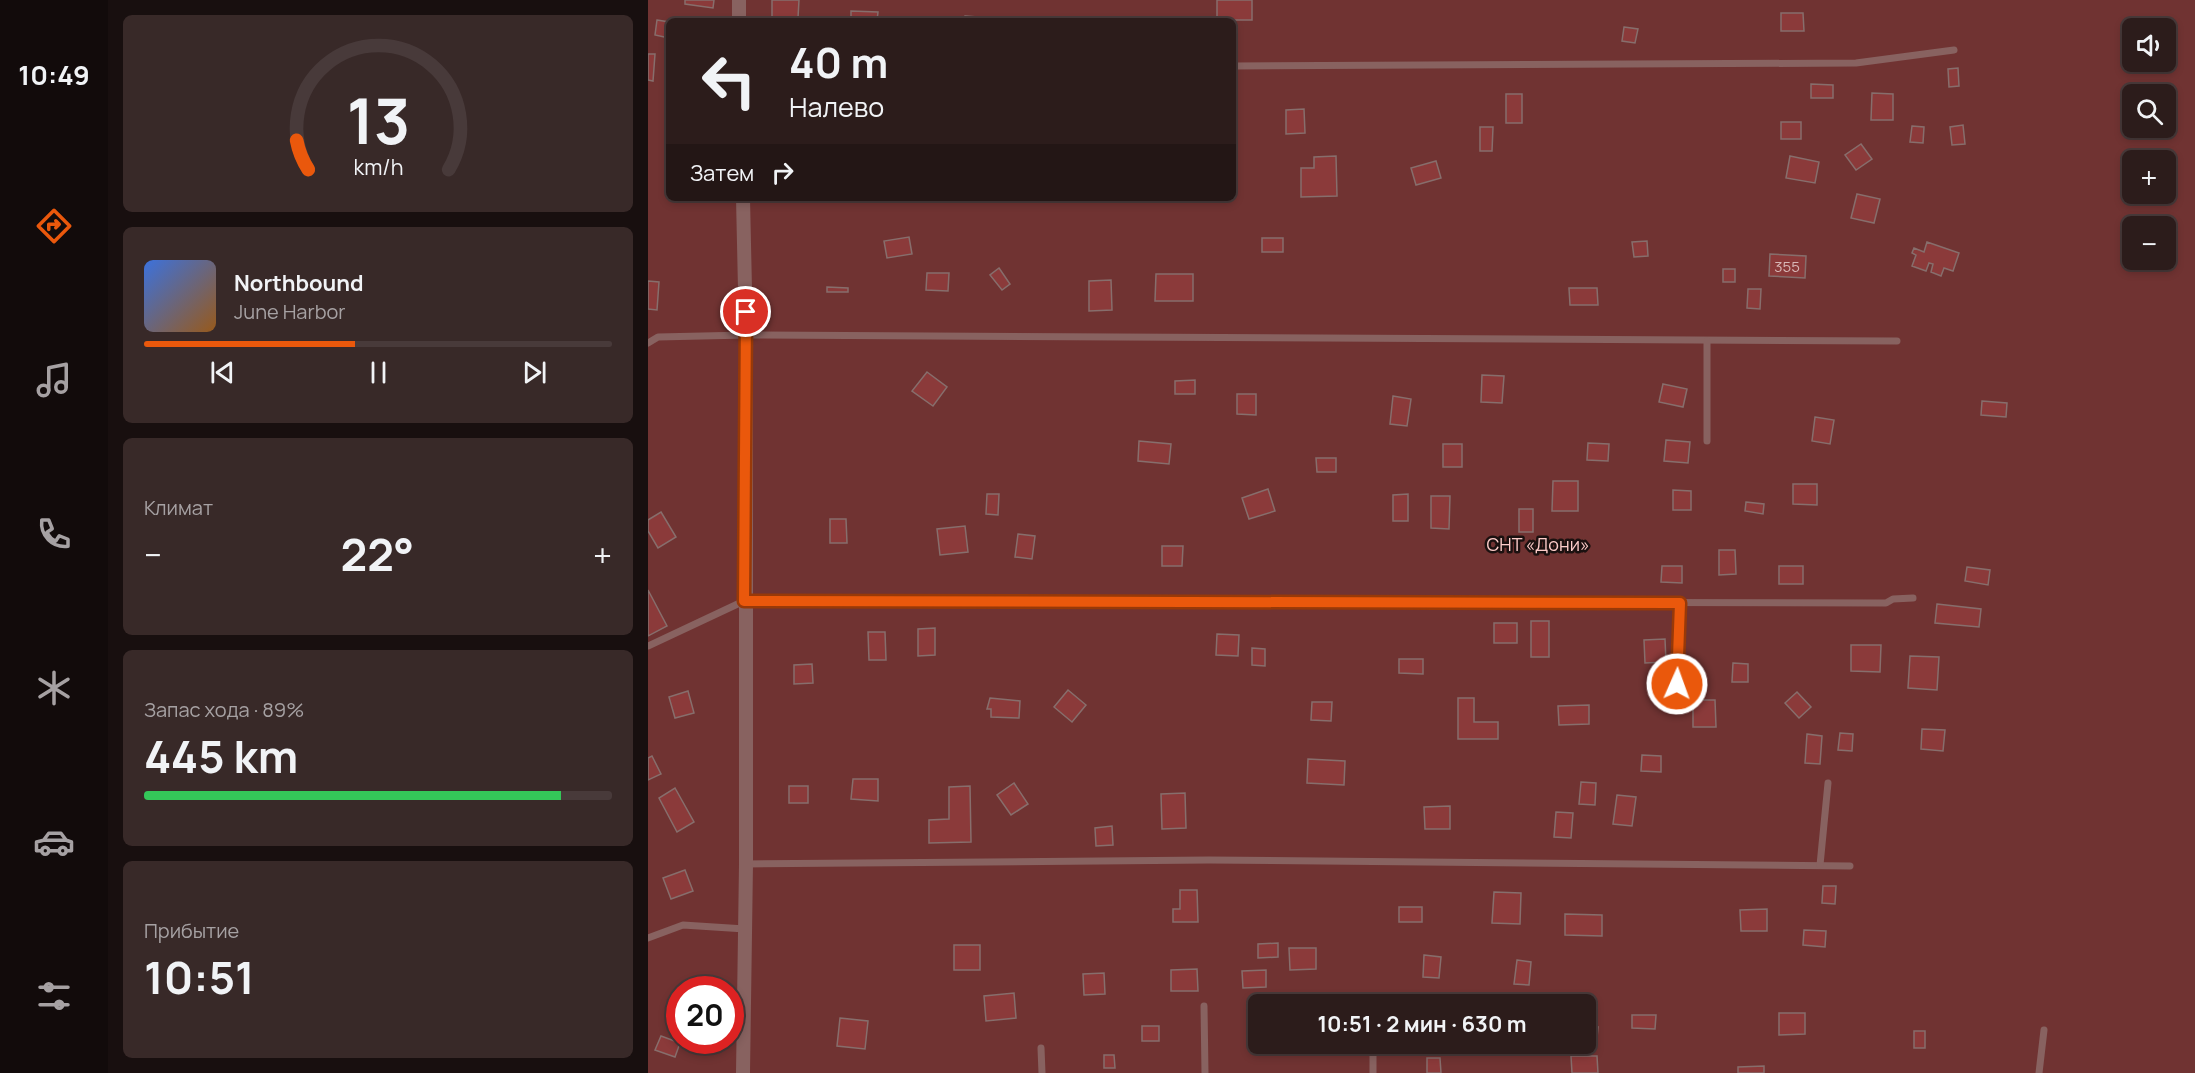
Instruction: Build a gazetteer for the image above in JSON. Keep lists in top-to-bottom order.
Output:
{
  "parks": ["СНТ «Дони»"],
  "house_numbers": ["355"],
  "page": {
    "tabs": "10:49",
    "map_buttons": ["+", "−"],
    "turn": ["40 m", "Налево"],
    "then": "Затем",
    "song": ["Northbound", "June Harbor"],
    "tile": [
      "Климат",
      ["Запас хода · 89%", "445 km"],
      ["Прибытие", "10:51"]
    ],
    "heat": ["−", "22°", "+"],
    "limit": "20",
    "trip": "10:51 · 2 мин · 630 m",
    "gauge": ["13", "km/h"]
  }
}
